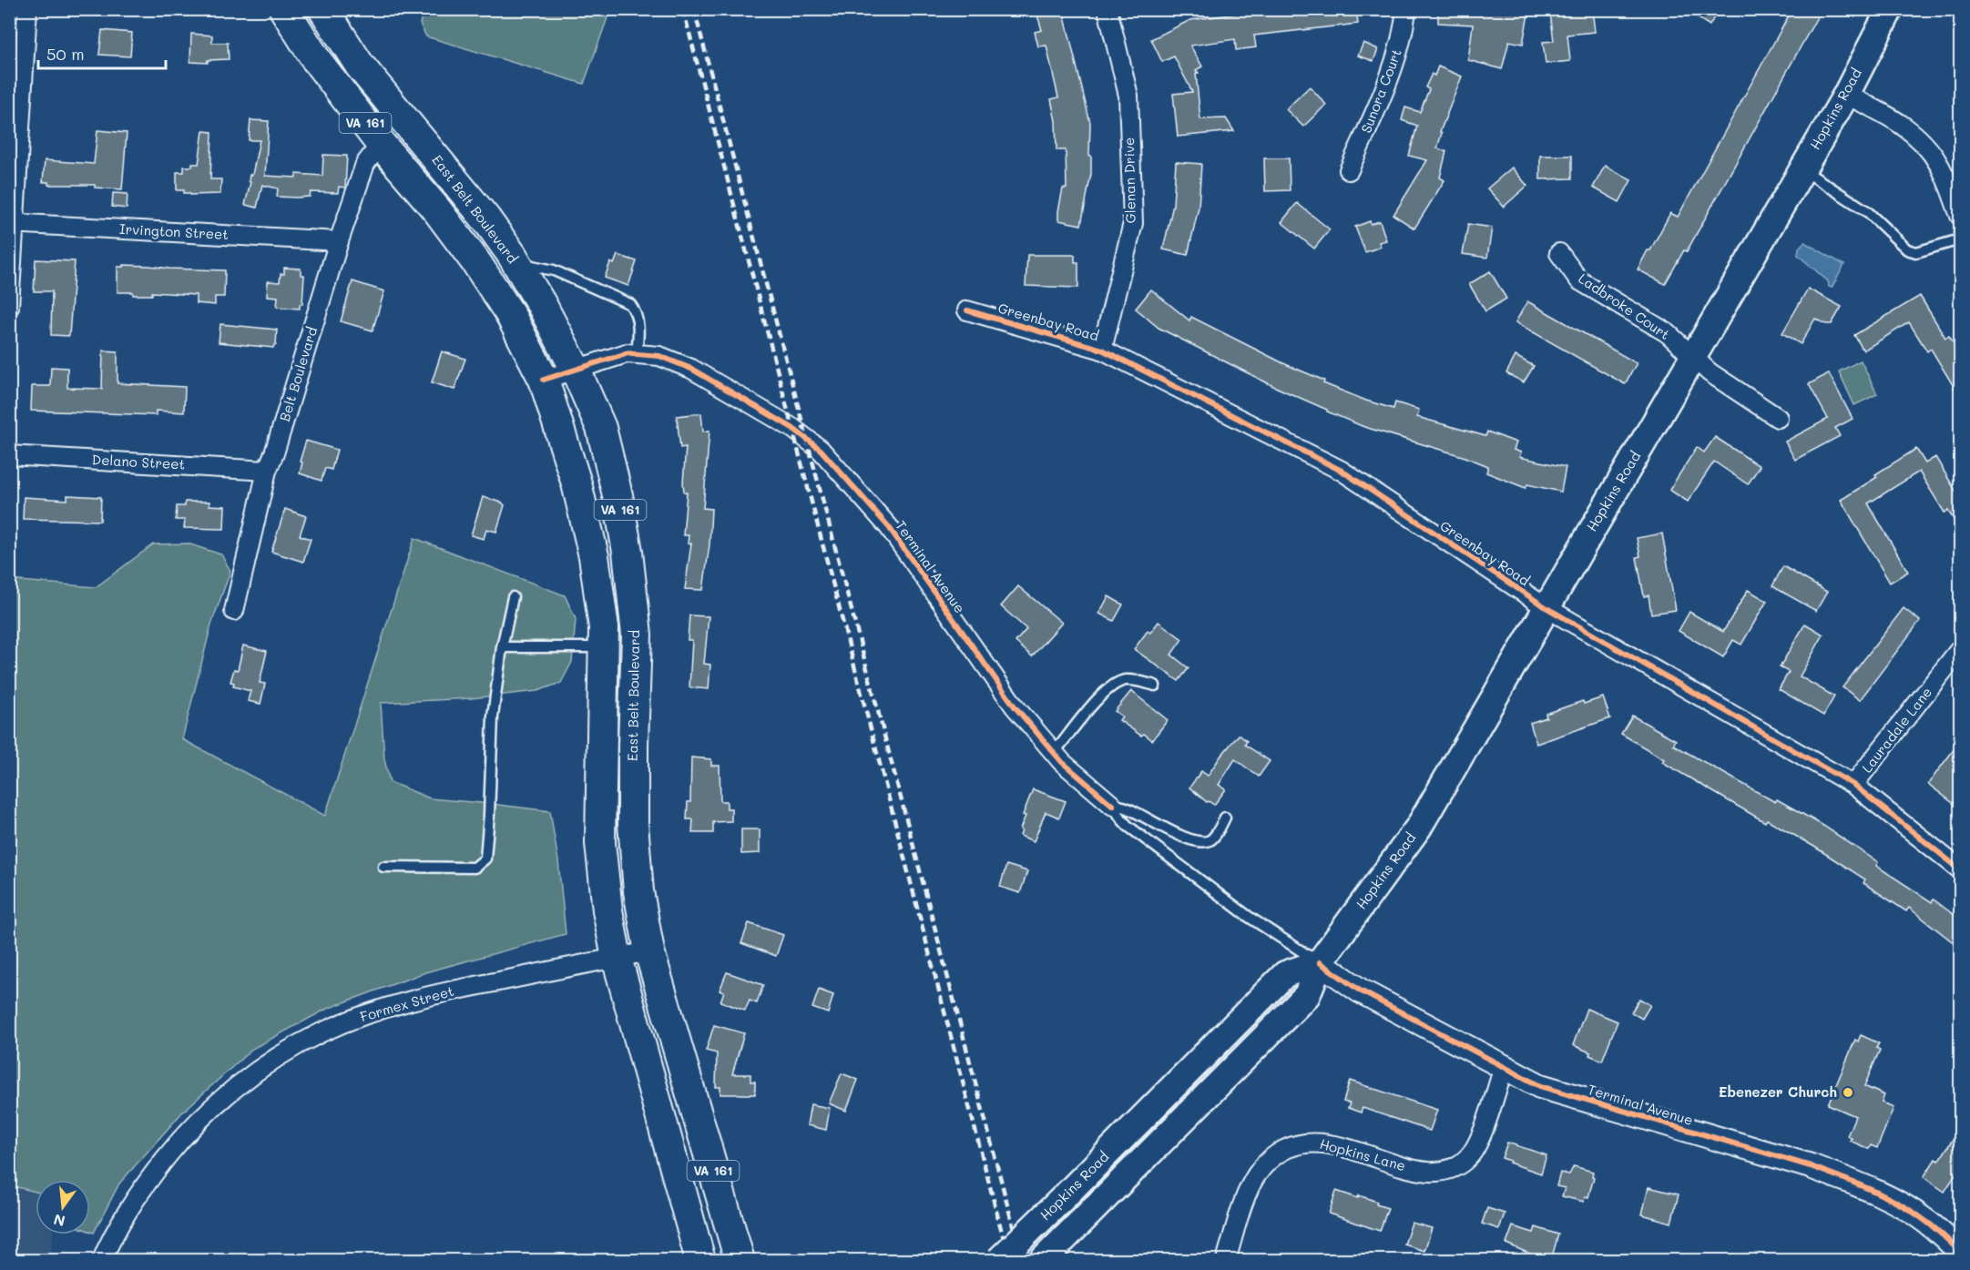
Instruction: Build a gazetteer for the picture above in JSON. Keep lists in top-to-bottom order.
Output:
{
  "streets": {
    "main road": ["Hopkins Road", "VA 161", "East Belt Boulevard"],
    "street": [
      "Sunora Court",
      "Glenan Drive",
      "Irvington Street",
      "Ladbroke Court",
      "Greenbay Road",
      "Belt Boulevard",
      "Delano Street",
      "Terminal Avenue",
      "Lauradale Lane",
      "Formex Street",
      "Hopkins Lane"
    ]
  },
  "crossings": [
    ["Hopkins Road", "Ladbroke Court"],
    ["Hopkins Road", "Greenbay Road"],
    ["Hopkins Road", "Terminal Avenue"],
    ["VA 161", "Belt Boulevard"],
    ["VA 161", "Terminal Avenue"],
    ["VA 161", "Formex Street"],
    ["Glenan Drive", "Greenbay Road"],
    ["East Belt Boulevard", "Terminal Avenue"],
    ["East Belt Boulevard", "Formex Street"],
    ["Irvington Street", "Belt Boulevard"],
    ["Greenbay Road", "Lauradale Lane"],
    ["Belt Boulevard", "Delano Street"],
    ["Terminal Avenue", "Hopkins Lane"]
  ],
  "places": ["Ebenezer Church"],
  "scale_bar": "50 m",
  "north": "bottom"
}
